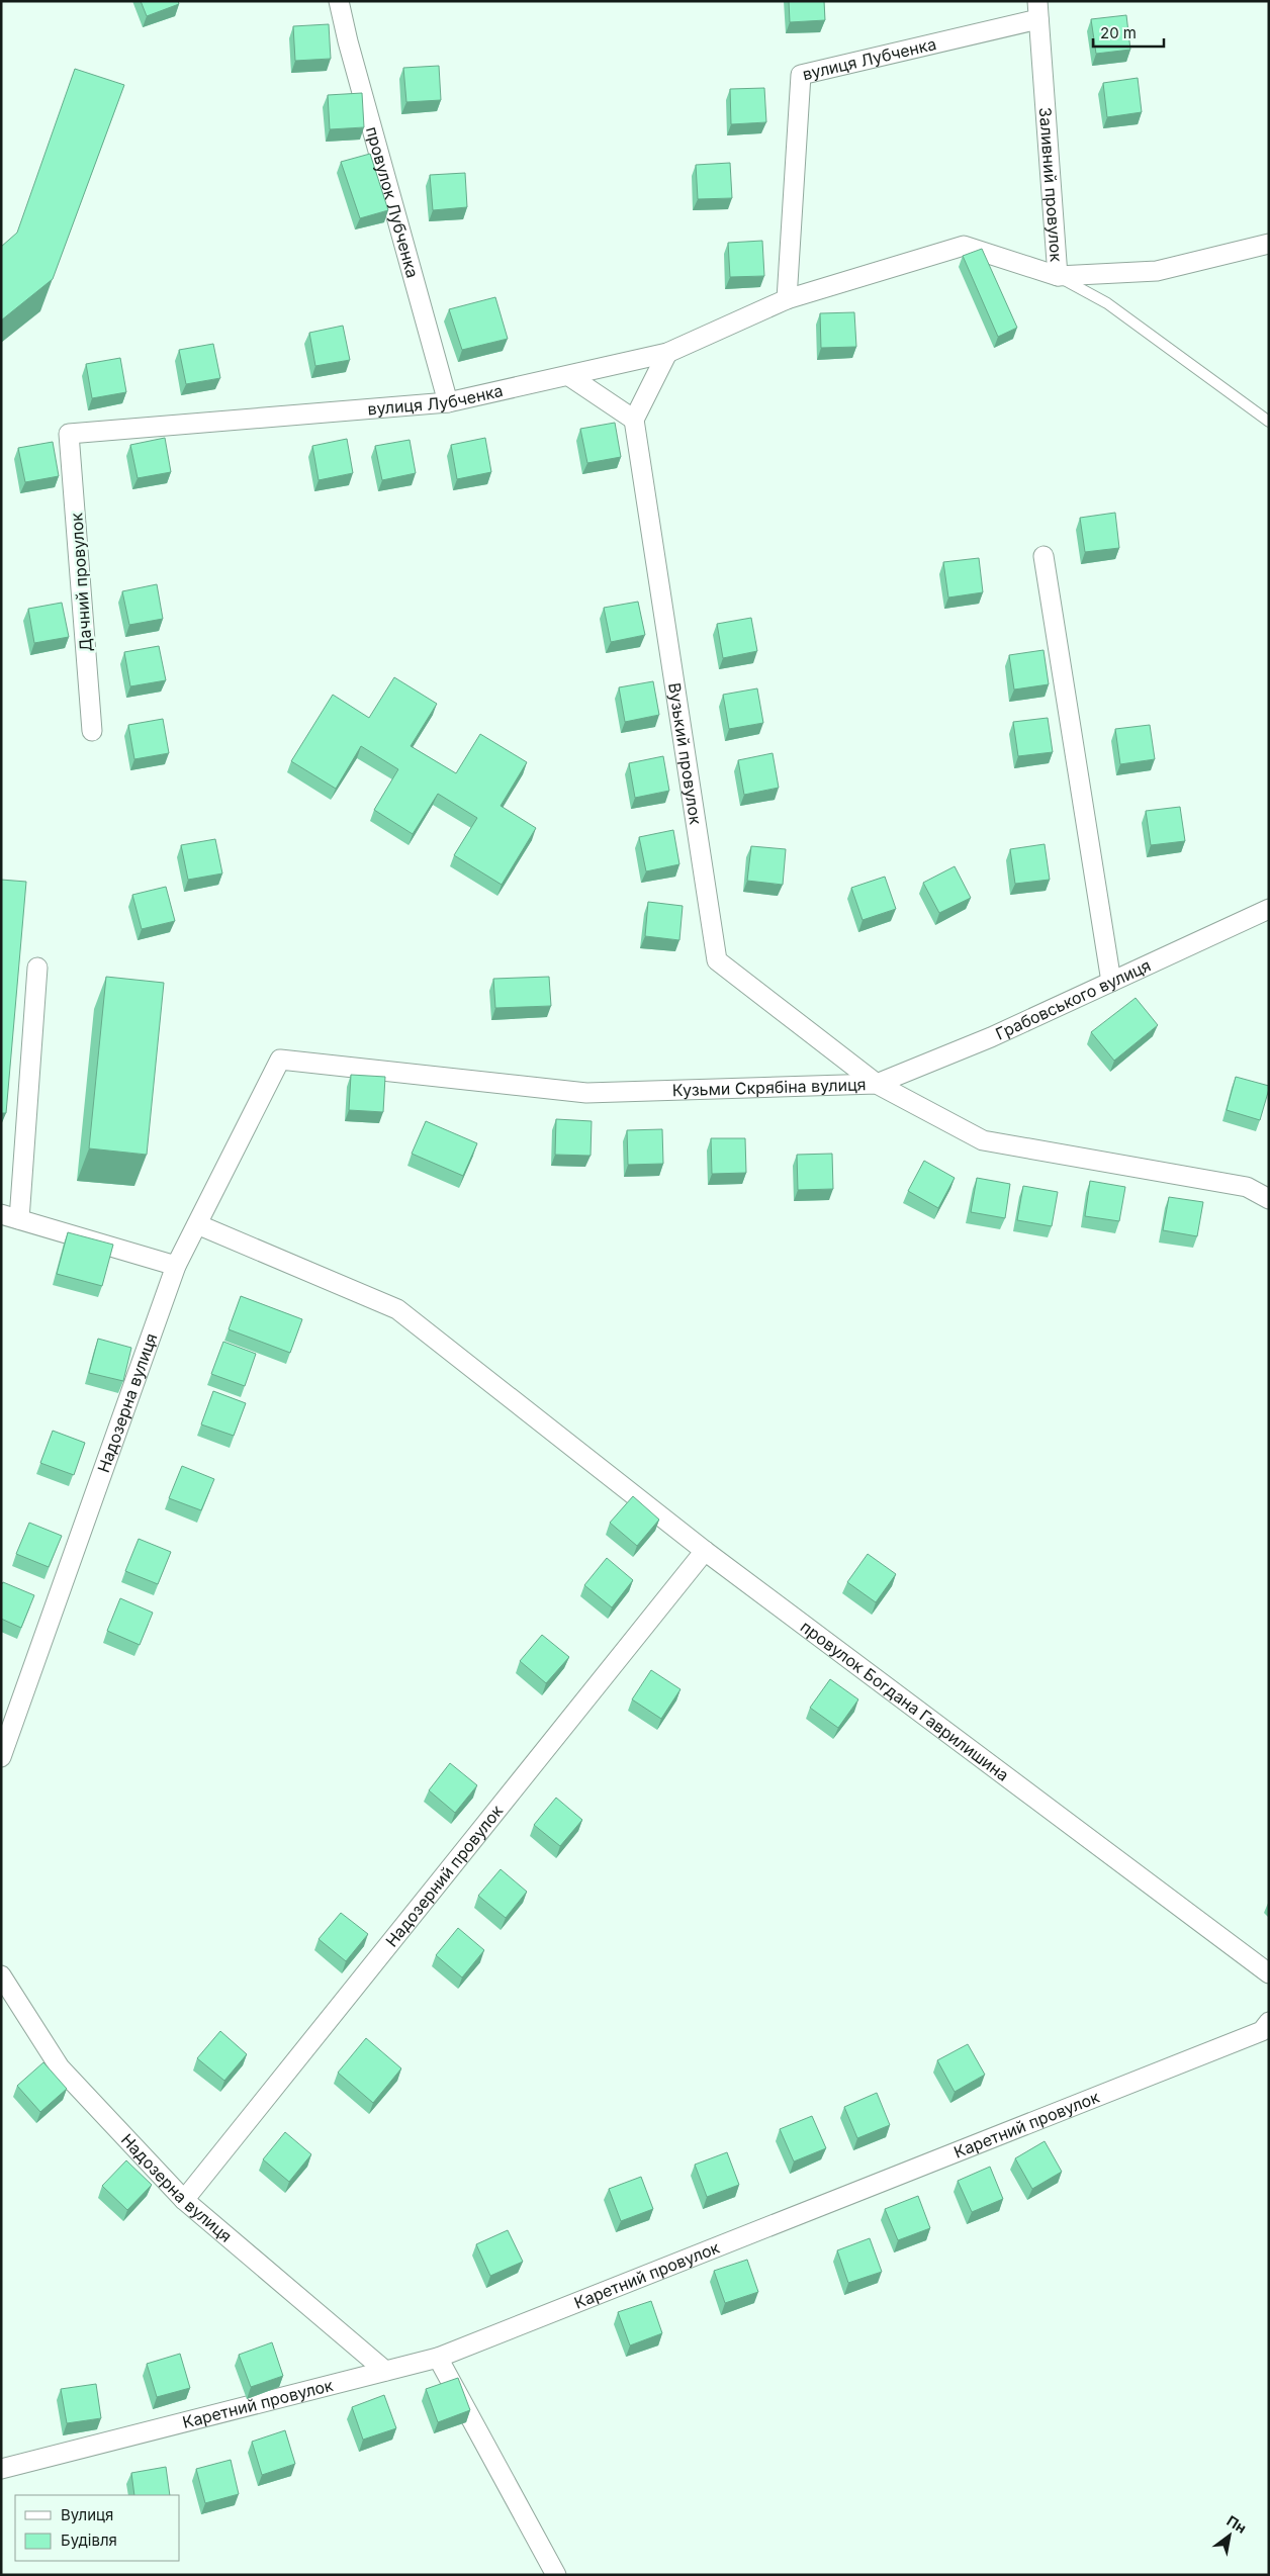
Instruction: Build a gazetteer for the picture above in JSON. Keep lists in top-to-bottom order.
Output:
{
  "streets": {
    "street": [
      "вулиця Лубченка",
      "Заливний провулок",
      "провулок Лубченка",
      "Дачний провулок",
      "Вузький провулок",
      "Грабовського вулиця",
      "Кузьми Скрябіна вулиця",
      "Надозерна вулиця",
      "провулок Богдана Гаврилишина",
      "Надозерний провулок",
      "Каретний провулок"
    ]
  },
  "crossings": [
    ["вулиця Лубченка", "Заливний провулок"],
    ["вулиця Лубченка", "провулок Лубченка"],
    ["вулиця Лубченка", "Дачний провулок"],
    ["Вузький провулок", "Грабовського вулиця"],
    ["Вузький провулок", "Кузьми Скрябіна вулиця"],
    ["Грабовського вулиця", "Кузьми Скрябіна вулиця"],
    ["Кузьми Скрябіна вулиця", "Надозерна вулиця"],
    ["Надозерна вулиця", "провулок Богдана Гаврилишина"],
    ["Надозерна вулиця", "Надозерний провулок"],
    ["Надозерна вулиця", "Каретний провулок"],
    ["провулок Богдана Гаврилишина", "Надозерний провулок"]
  ],
  "legend": ["Вулиця", "Будівля"],
  "scale_bar": "20 m",
  "north": "top right"
}
